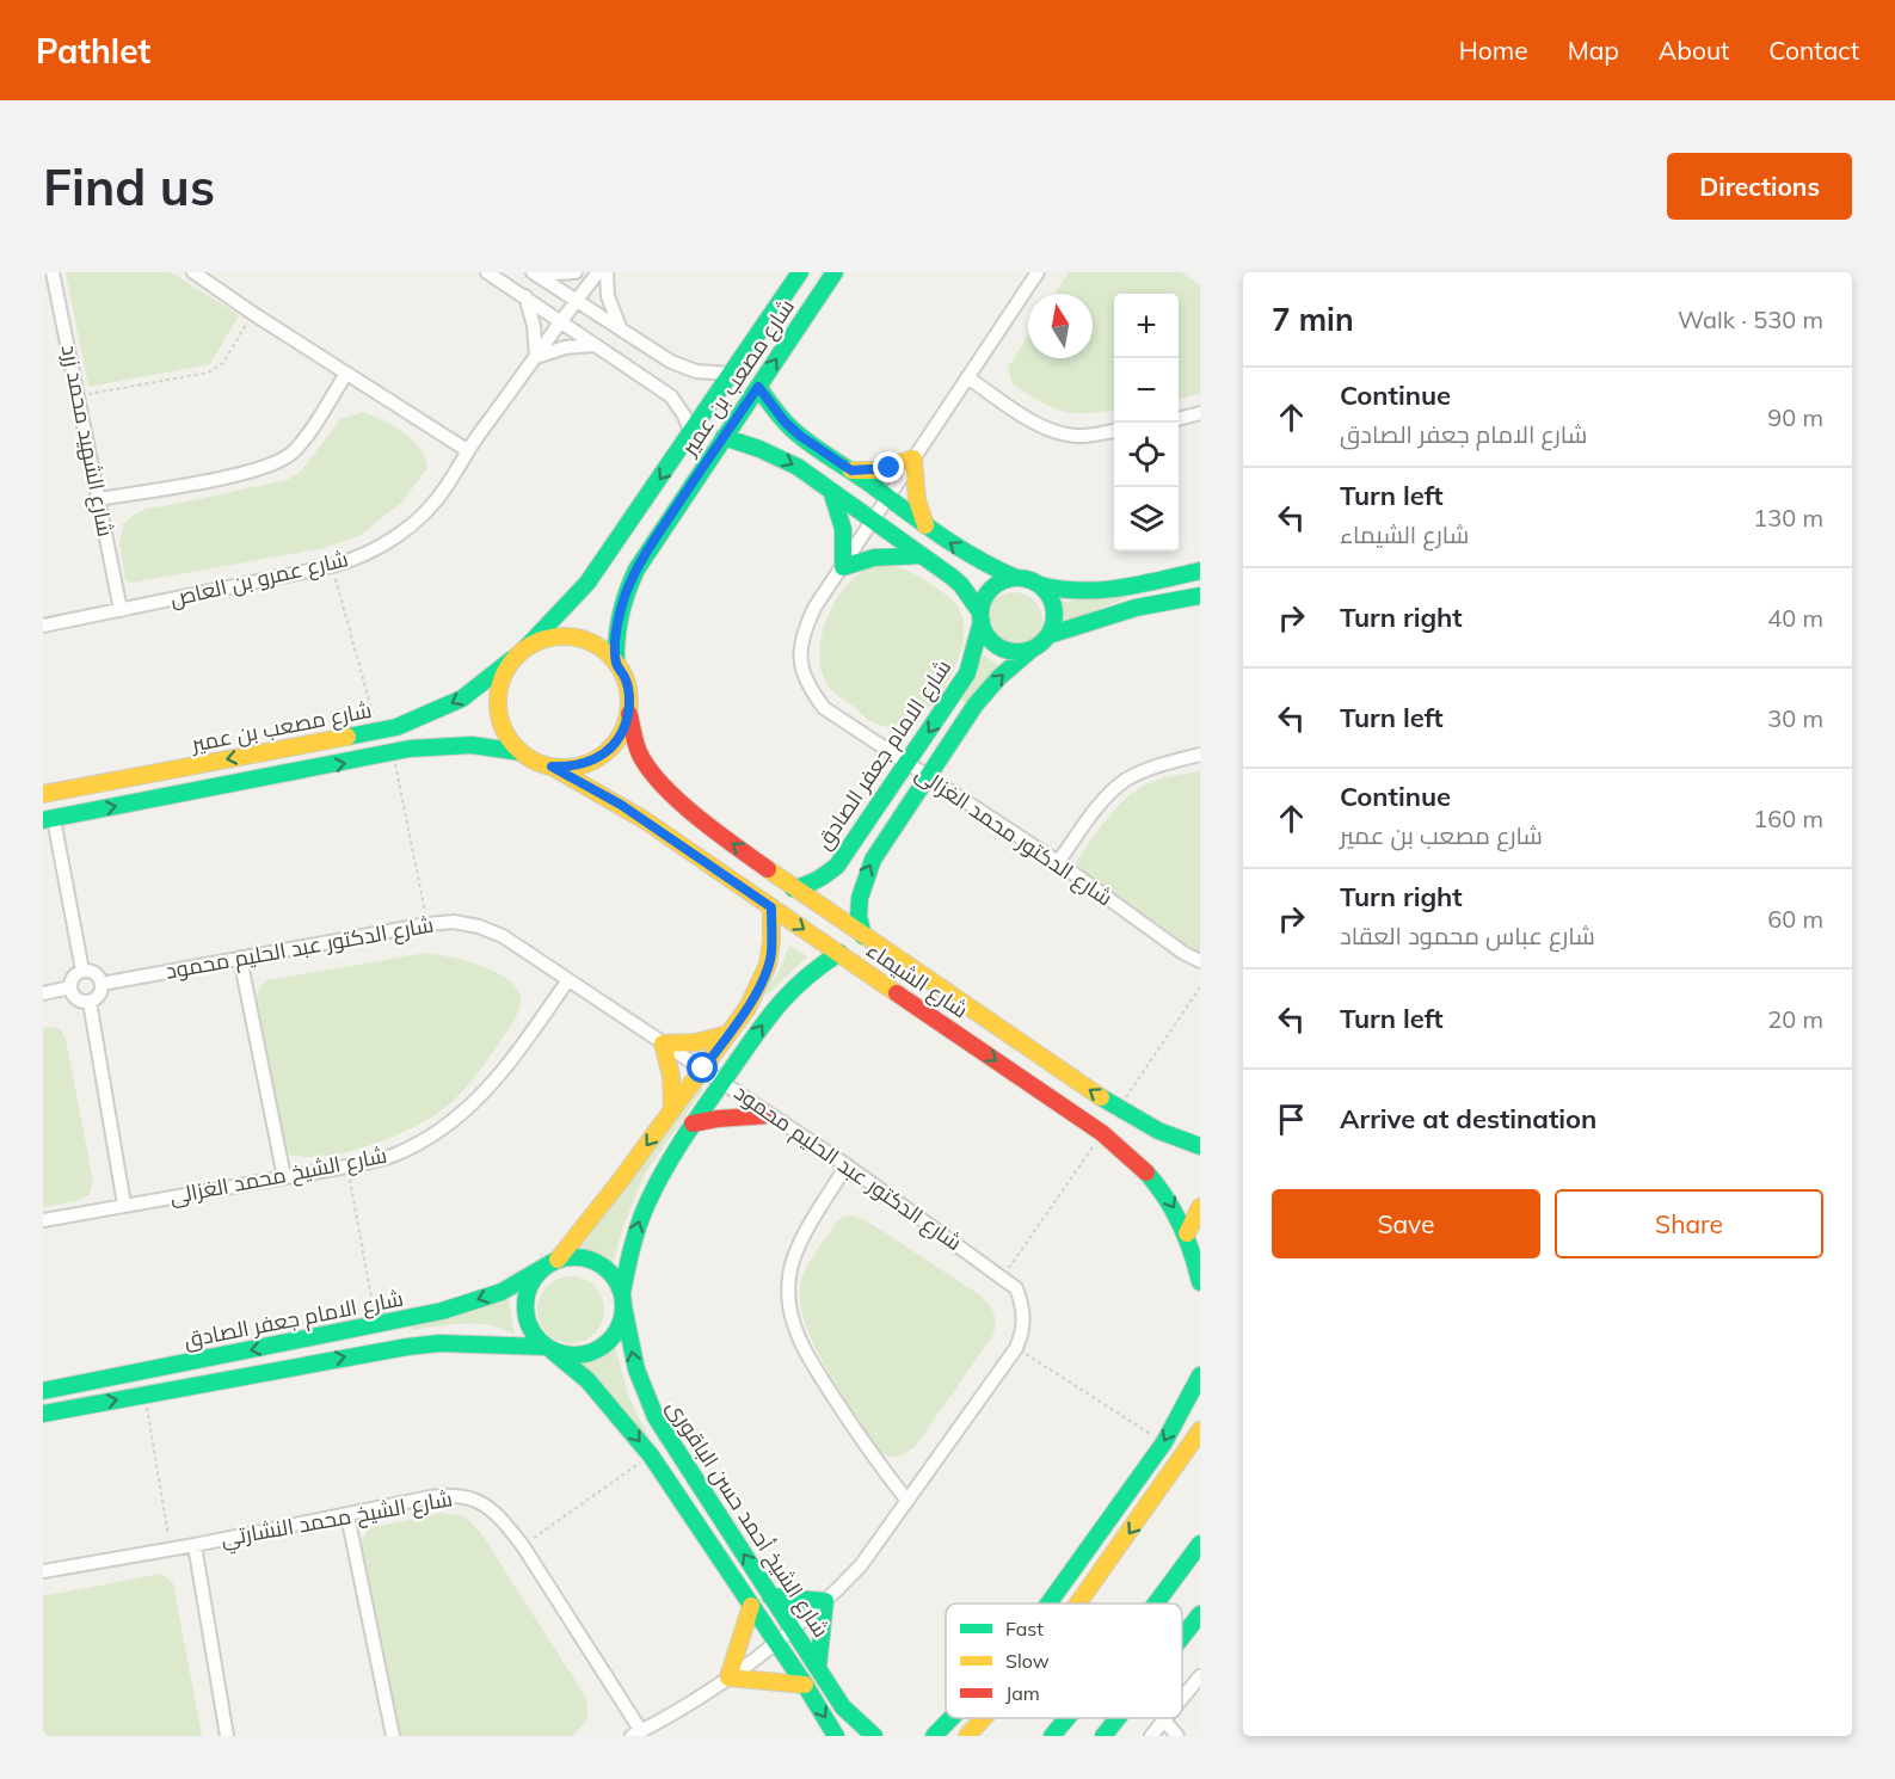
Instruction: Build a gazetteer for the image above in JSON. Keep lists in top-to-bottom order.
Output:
{
  "streets": {
    "street": [
      "شارع مصعب بن عمير",
      "شارع الشهيد محمد زرد",
      "شارع عمرو بن العاص",
      "شارع الامام جعفر الصادق",
      "شارع الدكتور محمد الغزالى",
      "شارع الدكتور عبد الحليم محمود",
      "شارع الشيماء",
      "شارع الشيخ محمد الغزالى",
      "شارع الشيخ محمد النشارتي",
      "شارع الشيخ أحمد حسن الباقورى"
    ]
  },
  "crossings": [
    ["شارع مصعب بن عمير", "شارع الشيماء"],
    ["شارع الشهيد محمد زرد", "شارع عمرو بن العاص"],
    ["شارع الامام جعفر الصادق", "شارع الدكتور محمد الغزالى"],
    ["شارع الامام جعفر الصادق", "شارع الدكتور عبد الحليم محمود"],
    ["شارع الامام جعفر الصادق", "شارع الشيماء"],
    ["شارع الامام جعفر الصادق", "شارع الشيخ أحمد حسن الباقورى"],
    ["شارع الدكتور عبد الحليم محمود", "شارع الشيخ محمد الغزالى"],
    ["شارع الدكتور عبد الحليم محمود", "شارع الشيخ محمد النشارتي"],
    ["شارع الدكتور عبد الحليم محمود", "شارع الشيخ أحمد حسن الباقورى"]
  ],
  "legend": ["Fast", "Slow", "Jam"],
  "north": "top",
  "page": {
    "header": "Pathlet",
    "nav": [
      "Home",
      "Map",
      "About",
      "Contact"
    ],
    "buttons": [
      "Directions",
      ["Save", "Share"]
    ],
    "title": "Find us",
    "heading": ["7 min", "Walk · 530 m"],
    "map_buttons": ["+", "−"],
    "list": [
      ["Continue", "شارع الامام جعفر الصادق", "90 m"],
      ["Turn left", "شارع الشيماء", "130 m"],
      ["Turn right", "40 m"],
      ["Turn left", "30 m"],
      ["Continue", "شارع مصعب بن عمير", "160 m"],
      ["Turn right", "شارع عباس محمود العقاد", "60 m"],
      ["Turn left", "20 m"],
      "Arrive at destination"
    ]
  }
}
